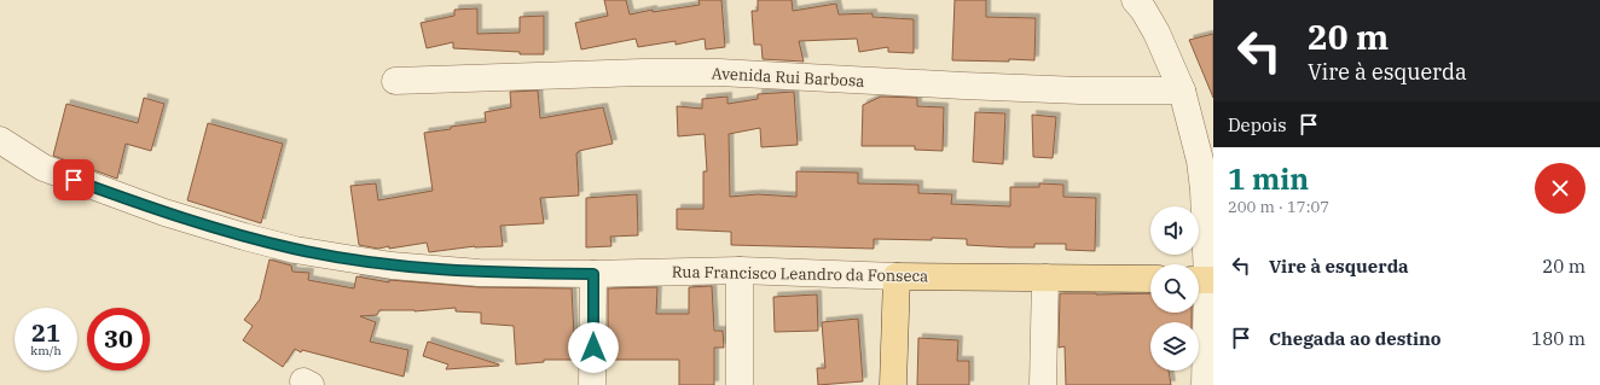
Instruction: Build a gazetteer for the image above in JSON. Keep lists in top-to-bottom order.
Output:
{
  "streets": {
    "main road": ["Rua Francisco Leandro da Fonseca"],
    "street": ["Avenida Rui Barbosa"]
  },
  "page": {
    "turn": ["20 m", "Vire à esquerda"],
    "then": "Depois",
    "heading": ["1 min", "200 m · 17:07"],
    "list": [
      {
        "name": "Vire à esquerda",
        "value": "20 m"
      },
      {
        "name": "Chegada ao destino",
        "value": "180 m"
      }
    ],
    "speed": "21 km/h",
    "limit": "30"
  }
}
